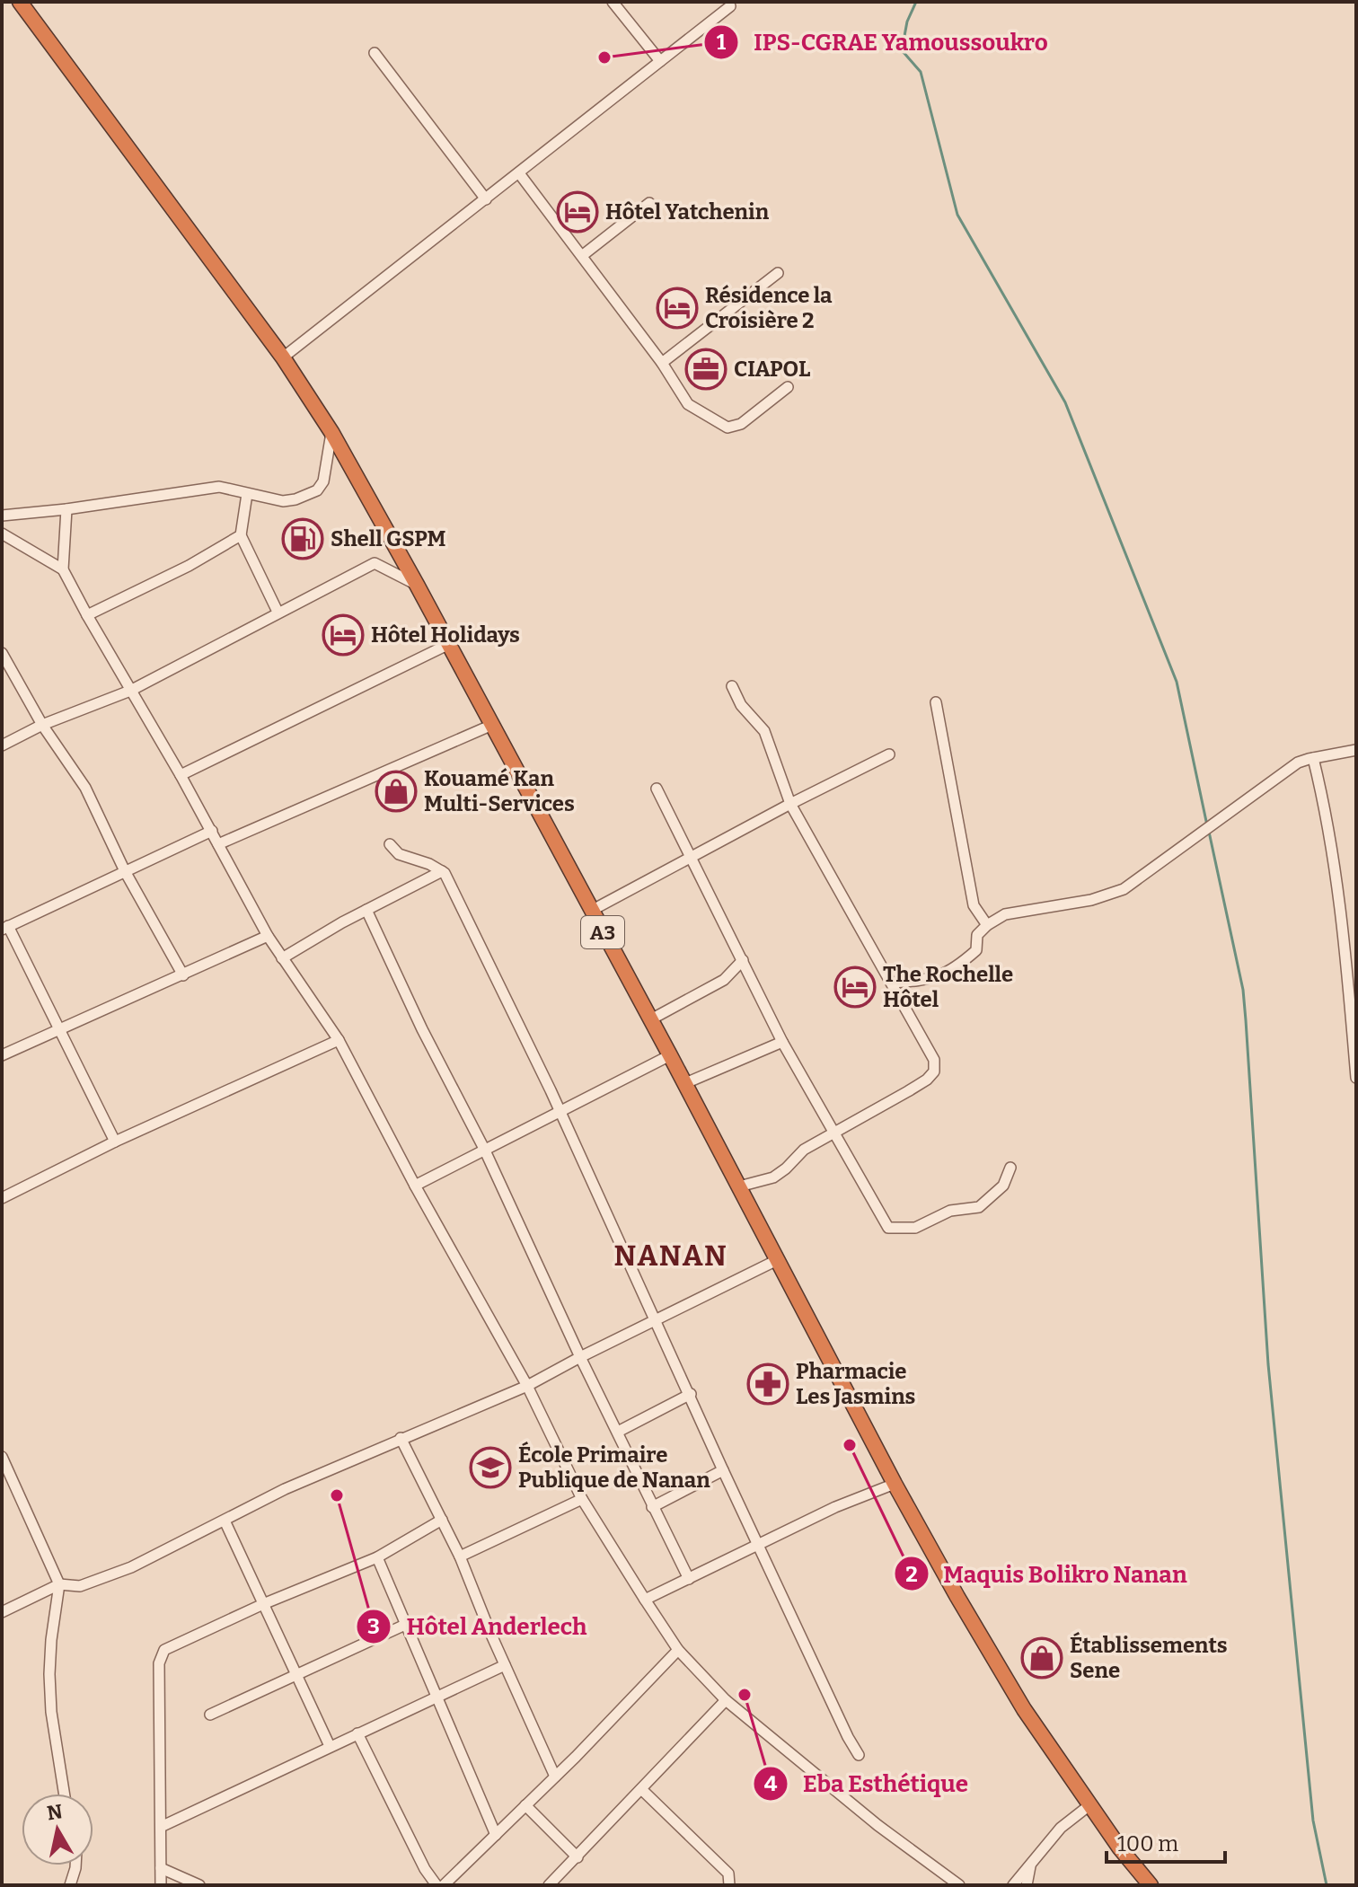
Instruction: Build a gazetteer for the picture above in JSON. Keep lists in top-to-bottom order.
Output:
{
  "streets": {
    "highway": ["A3"]
  },
  "districts": ["NANAN"],
  "places": {
    "other": [
      "IPS-CGRAE Yamoussoukro",
      "Maquis Bolikro Nanan",
      "Hôtel Anderlech",
      "Eba Esthétique"
    ],
    "hotel": [
      "Hôtel Yatchenin",
      "Résidence la Croisière 2",
      "Hôtel Holidays",
      "The Rochelle Hôtel"
    ],
    "office": ["CIAPOL"],
    "fuel station": ["Shell GSPM"],
    "shop": ["Kouamé Kan Multi-Services", "Établissements Sene"],
    "pharmacy": ["Pharmacie Les Jasmins"],
    "school or university": ["École Primaire Publique de Nanan"]
  },
  "scale_bar": "100 m",
  "north": "top"
}
